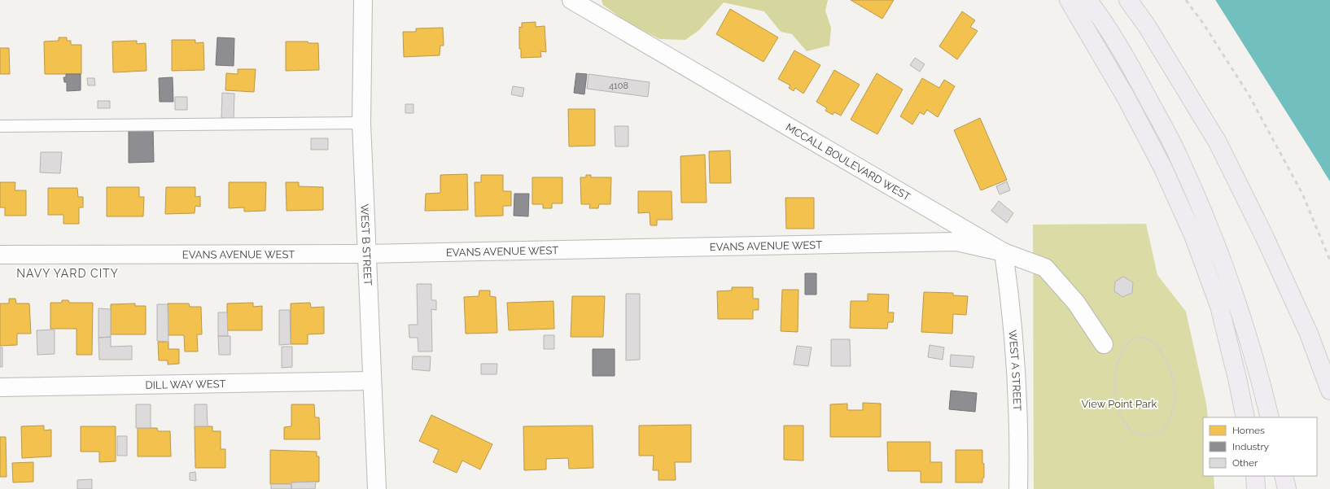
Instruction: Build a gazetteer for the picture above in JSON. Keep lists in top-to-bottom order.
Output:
{
  "streets": {
    "street": [
      "MCCALL BOULEVARD WEST",
      "WEST B STREET",
      "EVANS AVENUE WEST",
      "WEST A STREET",
      "DILL WAY WEST"
    ]
  },
  "crossings": [
    ["MCCALL BOULEVARD WEST", "EVANS AVENUE WEST"],
    ["MCCALL BOULEVARD WEST", "WEST A STREET"],
    ["WEST B STREET", "EVANS AVENUE WEST"],
    ["WEST B STREET", "DILL WAY WEST"],
    ["EVANS AVENUE WEST", "WEST A STREET"]
  ],
  "districts": ["NAVY YARD CITY"],
  "parks": ["View Point Park"],
  "house_numbers": ["4108"],
  "legend": ["Homes", "Industry", "Other"]
}
